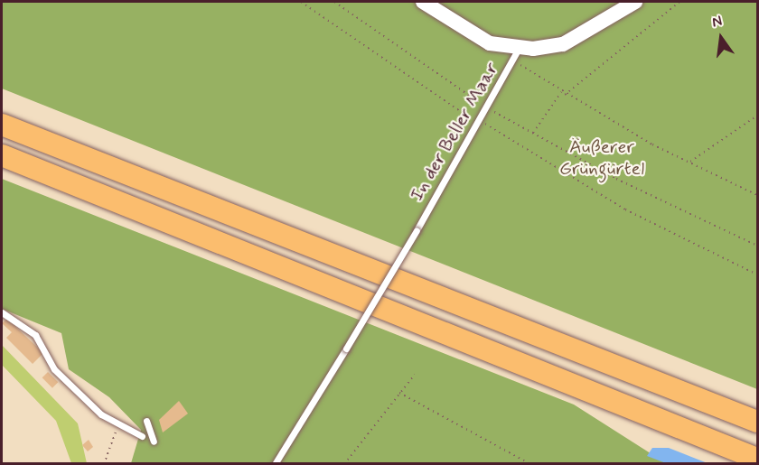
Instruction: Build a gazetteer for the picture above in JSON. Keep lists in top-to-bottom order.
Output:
{
  "streets": {
    "lane": ["In der Beller Maar"]
  },
  "parks": ["Äußerer Grüngürtel"],
  "north": "top"
}
